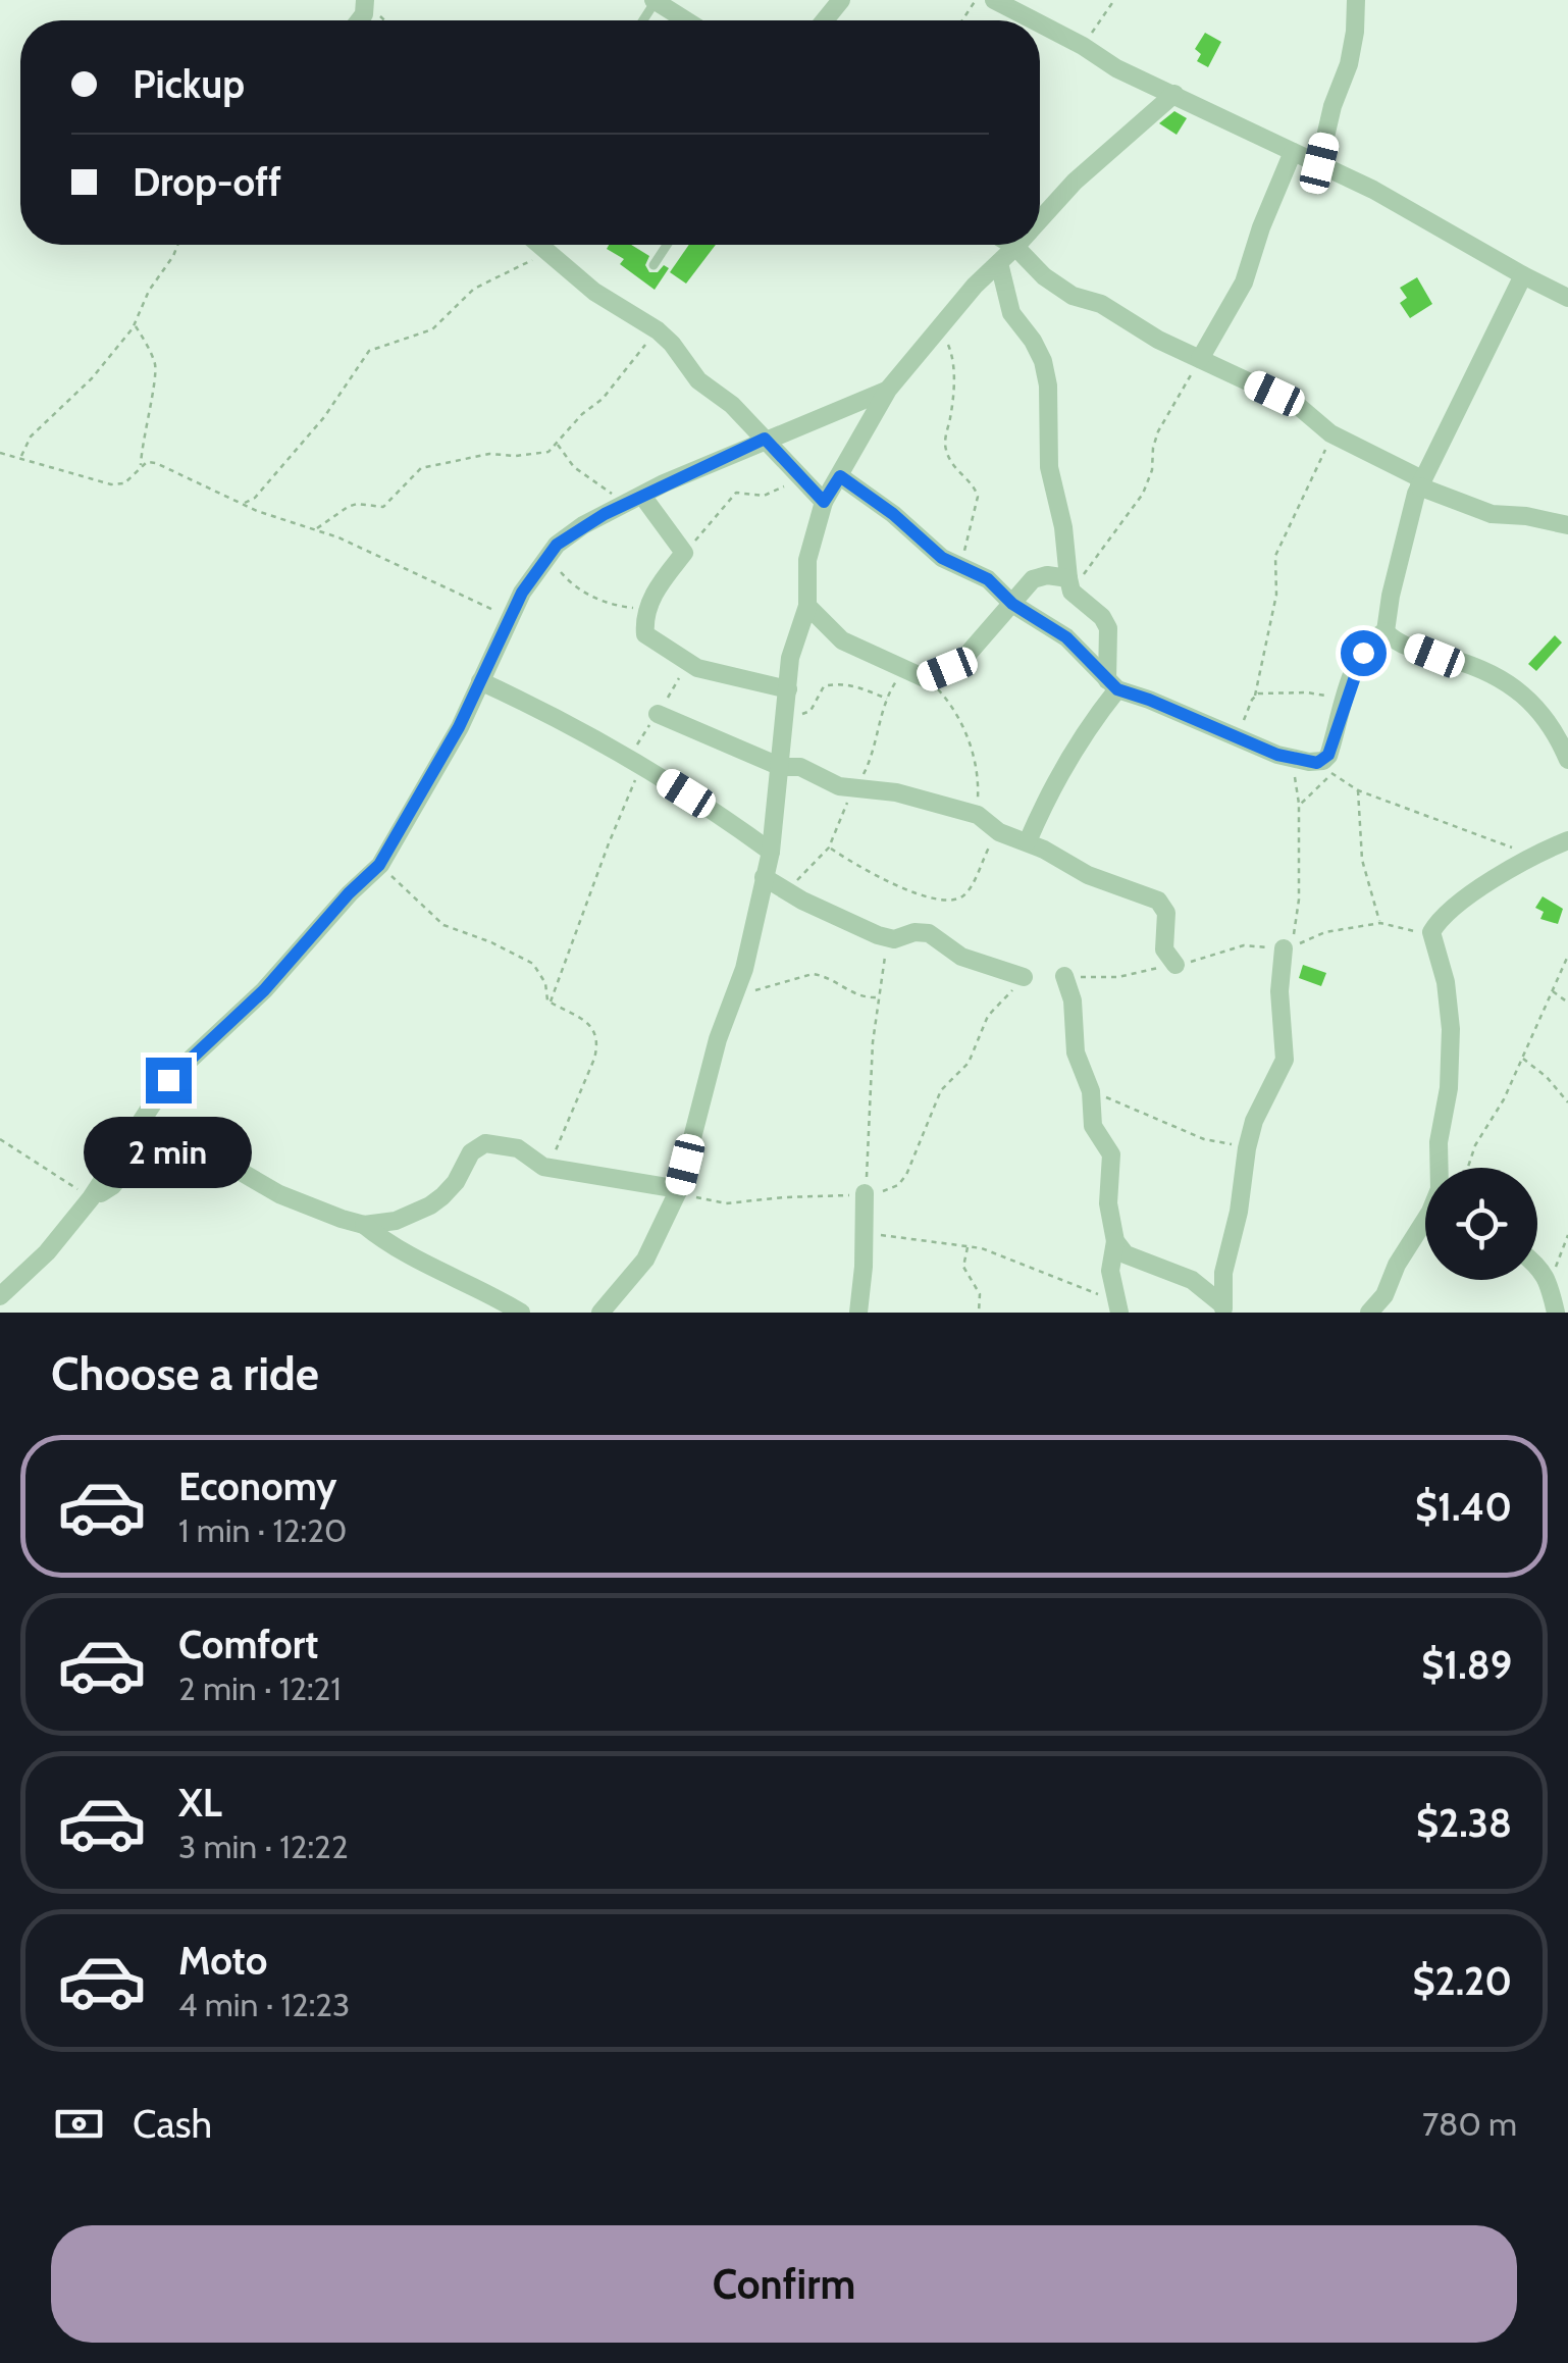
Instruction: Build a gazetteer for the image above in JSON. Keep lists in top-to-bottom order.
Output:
{
  "page": {
    "banner": ["Pickup", "Drop-off"],
    "bubble": "2 min",
    "heading": "Choose a ride",
    "list": [
      {
        "name": "Economy",
        "note": "1 min · 12:20",
        "value": "$1.40"
      },
      {
        "name": "Comfort",
        "note": "2 min · 12:21",
        "value": "$1.89"
      },
      {
        "name": "XL",
        "note": "3 min · 12:22",
        "value": "$2.38"
      },
      {
        "name": "Moto",
        "note": "4 min · 12:23",
        "value": "$2.20"
      }
    ],
    "pay": ["Cash", "780 m"],
    "buttons": "Confirm"
  }
}
